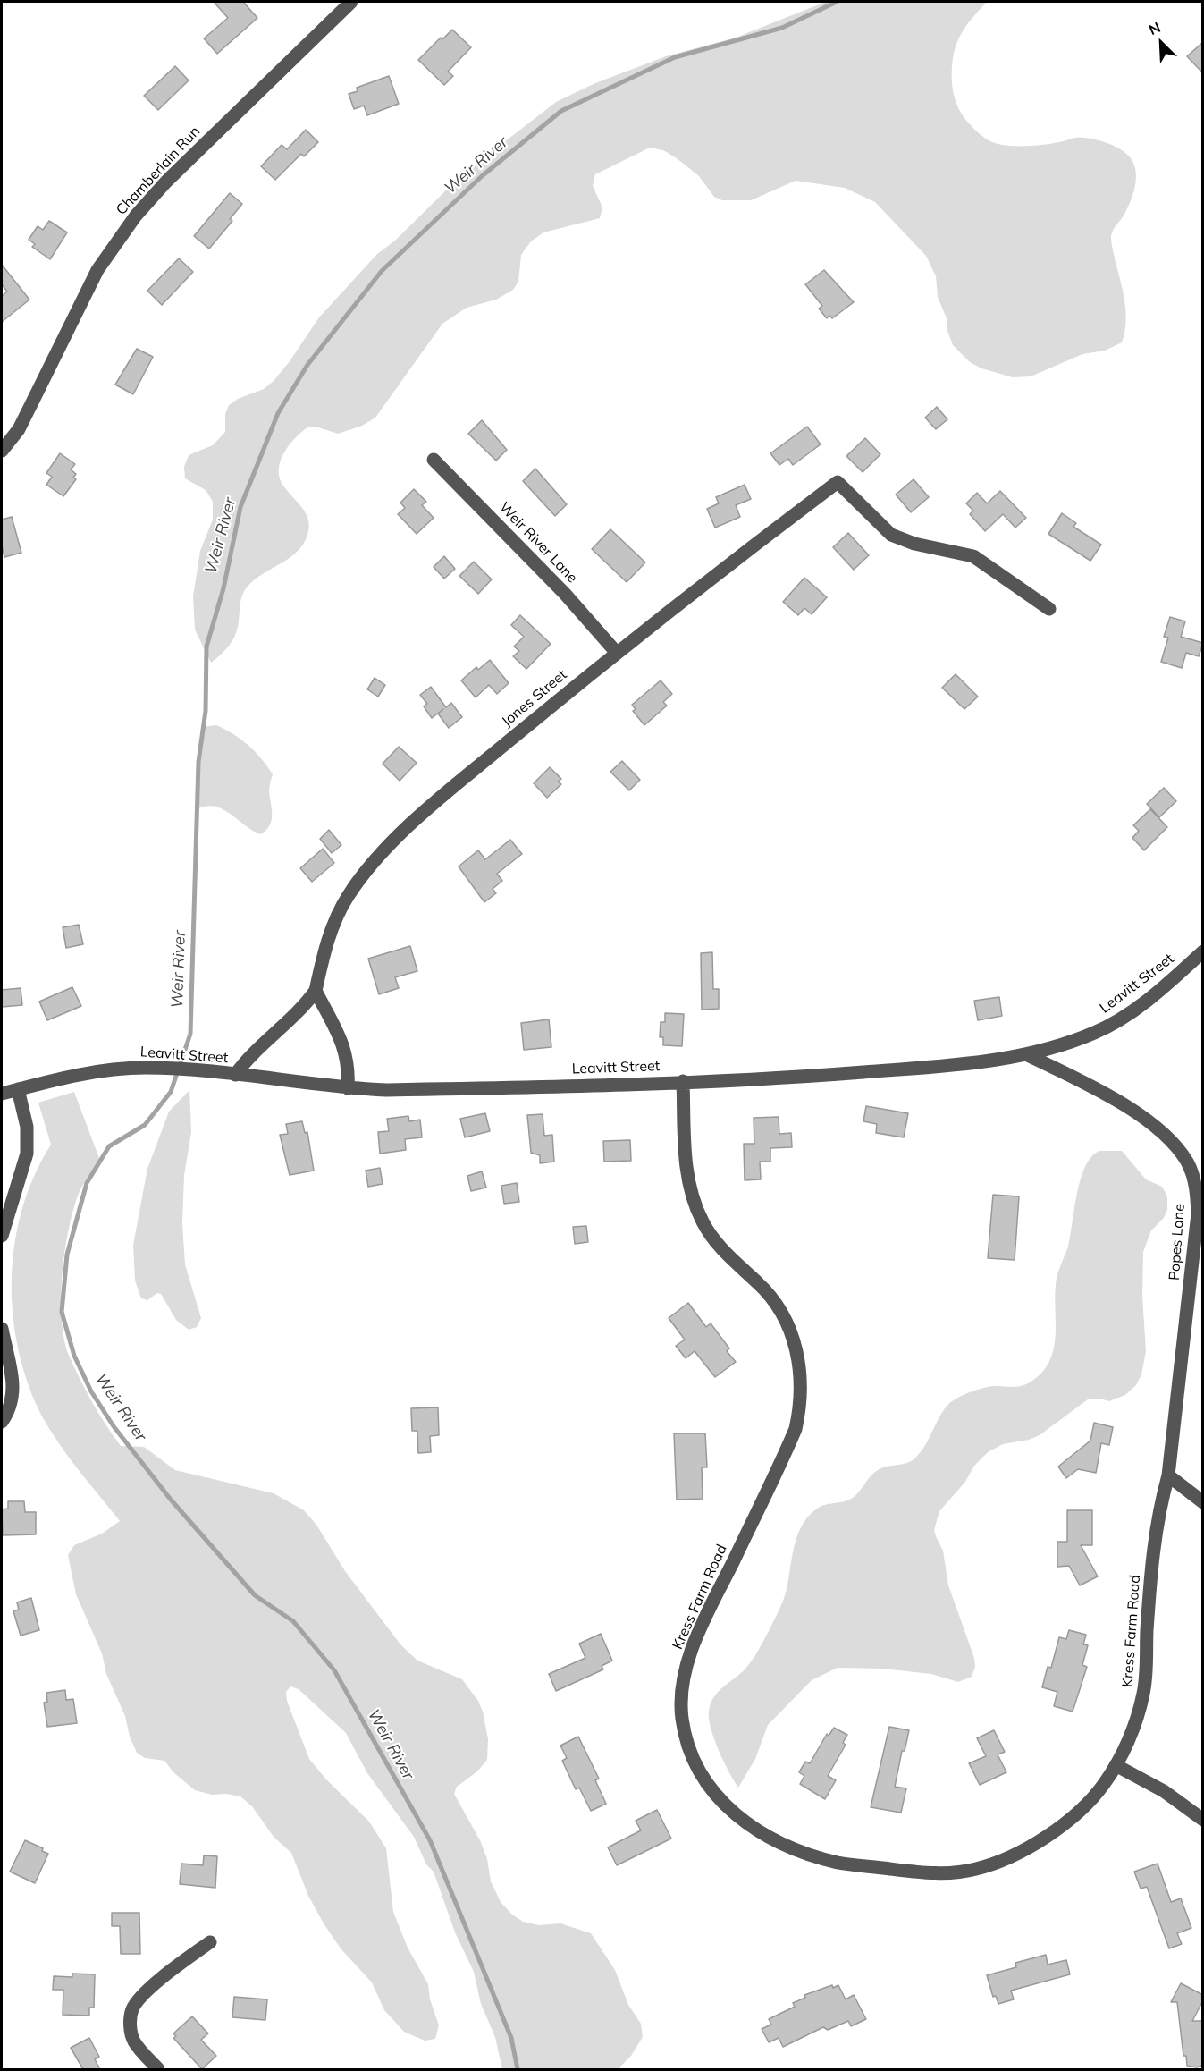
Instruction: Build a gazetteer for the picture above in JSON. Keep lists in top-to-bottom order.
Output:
{
  "streets": {
    "street": [
      "Chamberlain Run",
      "Weir River Lane",
      "Jones Street",
      "Leavitt Street",
      "Popes Lane",
      "Kress Farm Road"
    ]
  },
  "crossings": [
    ["Weir River Lane", "Jones Street"],
    ["Jones Street", "Leavitt Street"],
    ["Leavitt Street", "Popes Lane"],
    ["Leavitt Street", "Kress Farm Road"],
    ["Popes Lane", "Kress Farm Road"]
  ],
  "water": ["Weir River"],
  "north": "top left"
}
